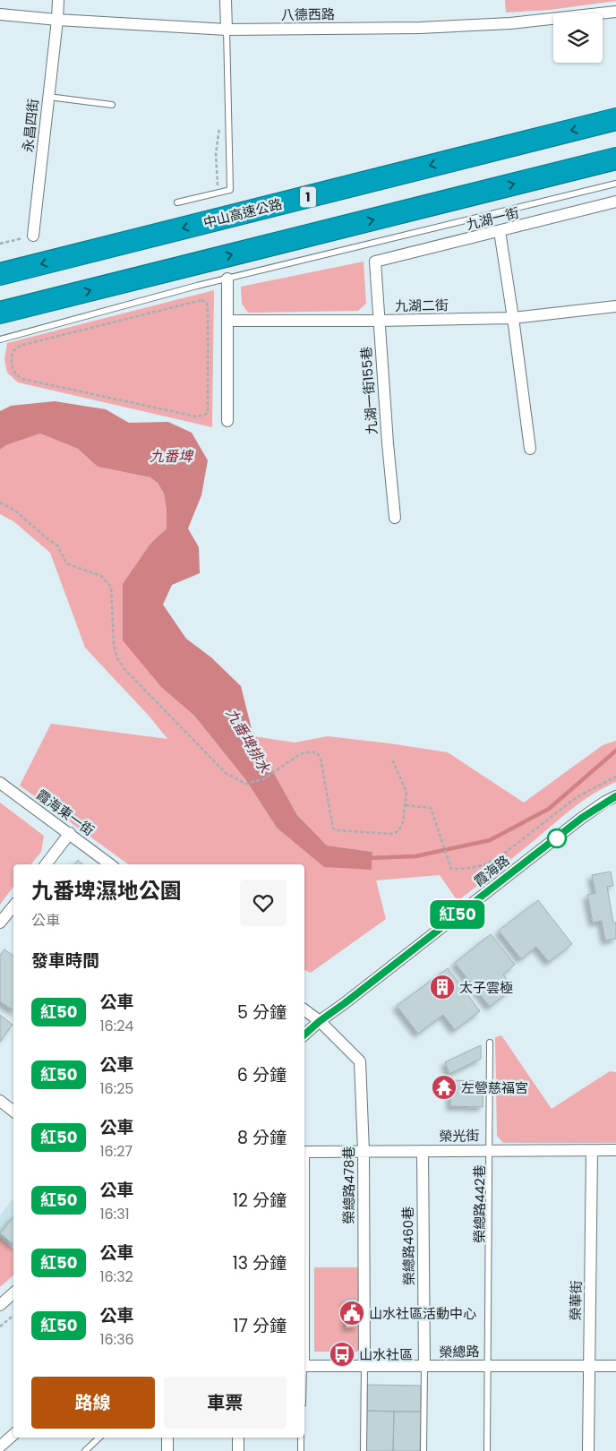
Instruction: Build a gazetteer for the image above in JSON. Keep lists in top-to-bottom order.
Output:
{
  "streets": {
    "highway": ["1", "中山高速公路"],
    "street": [
      "八德西路",
      "永昌四街",
      "九湖一街",
      "九湖二街",
      "九湖一街155巷",
      "霞海東一街",
      "霞海路",
      "榮光街",
      "榮總路478巷",
      "榮總路460巷",
      "榮華街",
      "榮總路"
    ],
    "lane": ["榮總路442巷"]
  },
  "crossings": [
    ["八德西路", "永昌四街"],
    ["九湖一街", "九湖一街155巷"],
    ["九湖二街", "九湖一街155巷"],
    ["霞海路", "榮總路478巷"],
    ["榮光街", "榮總路478巷"],
    ["榮光街", "榮總路442巷"],
    ["榮光街", "榮總路460巷"],
    ["榮光街", "榮華街"],
    ["榮總路478巷", "榮總路"],
    ["榮總路442巷", "榮總路"],
    ["榮總路460巷", "榮總路"],
    ["榮華街", "榮總路"]
  ],
  "water": ["九番埤", "九番埤排水"],
  "places": {
    "building": ["太子雲極"],
    "temple": ["左營慈福宮"],
    "public building": ["山水社區活動中心"],
    "bus stop": ["山水社區"]
  },
  "lines": ["bus line 紅50"],
  "page": {
    "on_map": "紅50",
    "heading": [
      ["九番埤濕地公園", "公車"],
      "發車時間"
    ],
    "list": [
      {
        "mark": "紅50",
        "name": "公車",
        "note": "16:24",
        "value": "5 分鐘"
      },
      {
        "mark": "紅50",
        "name": "公車",
        "note": "16:25",
        "value": "6 分鐘"
      },
      {
        "mark": "紅50",
        "name": "公車",
        "note": "16:27",
        "value": "8 分鐘"
      },
      {
        "mark": "紅50",
        "name": "公車",
        "note": "16:31",
        "value": "12 分鐘"
      },
      {
        "mark": "紅50",
        "name": "公車",
        "note": "16:32",
        "value": "13 分鐘"
      },
      {
        "mark": "紅50",
        "name": "公車",
        "note": "16:36",
        "value": "17 分鐘"
      }
    ],
    "buttons": ["路線", "車票"]
  }
}
